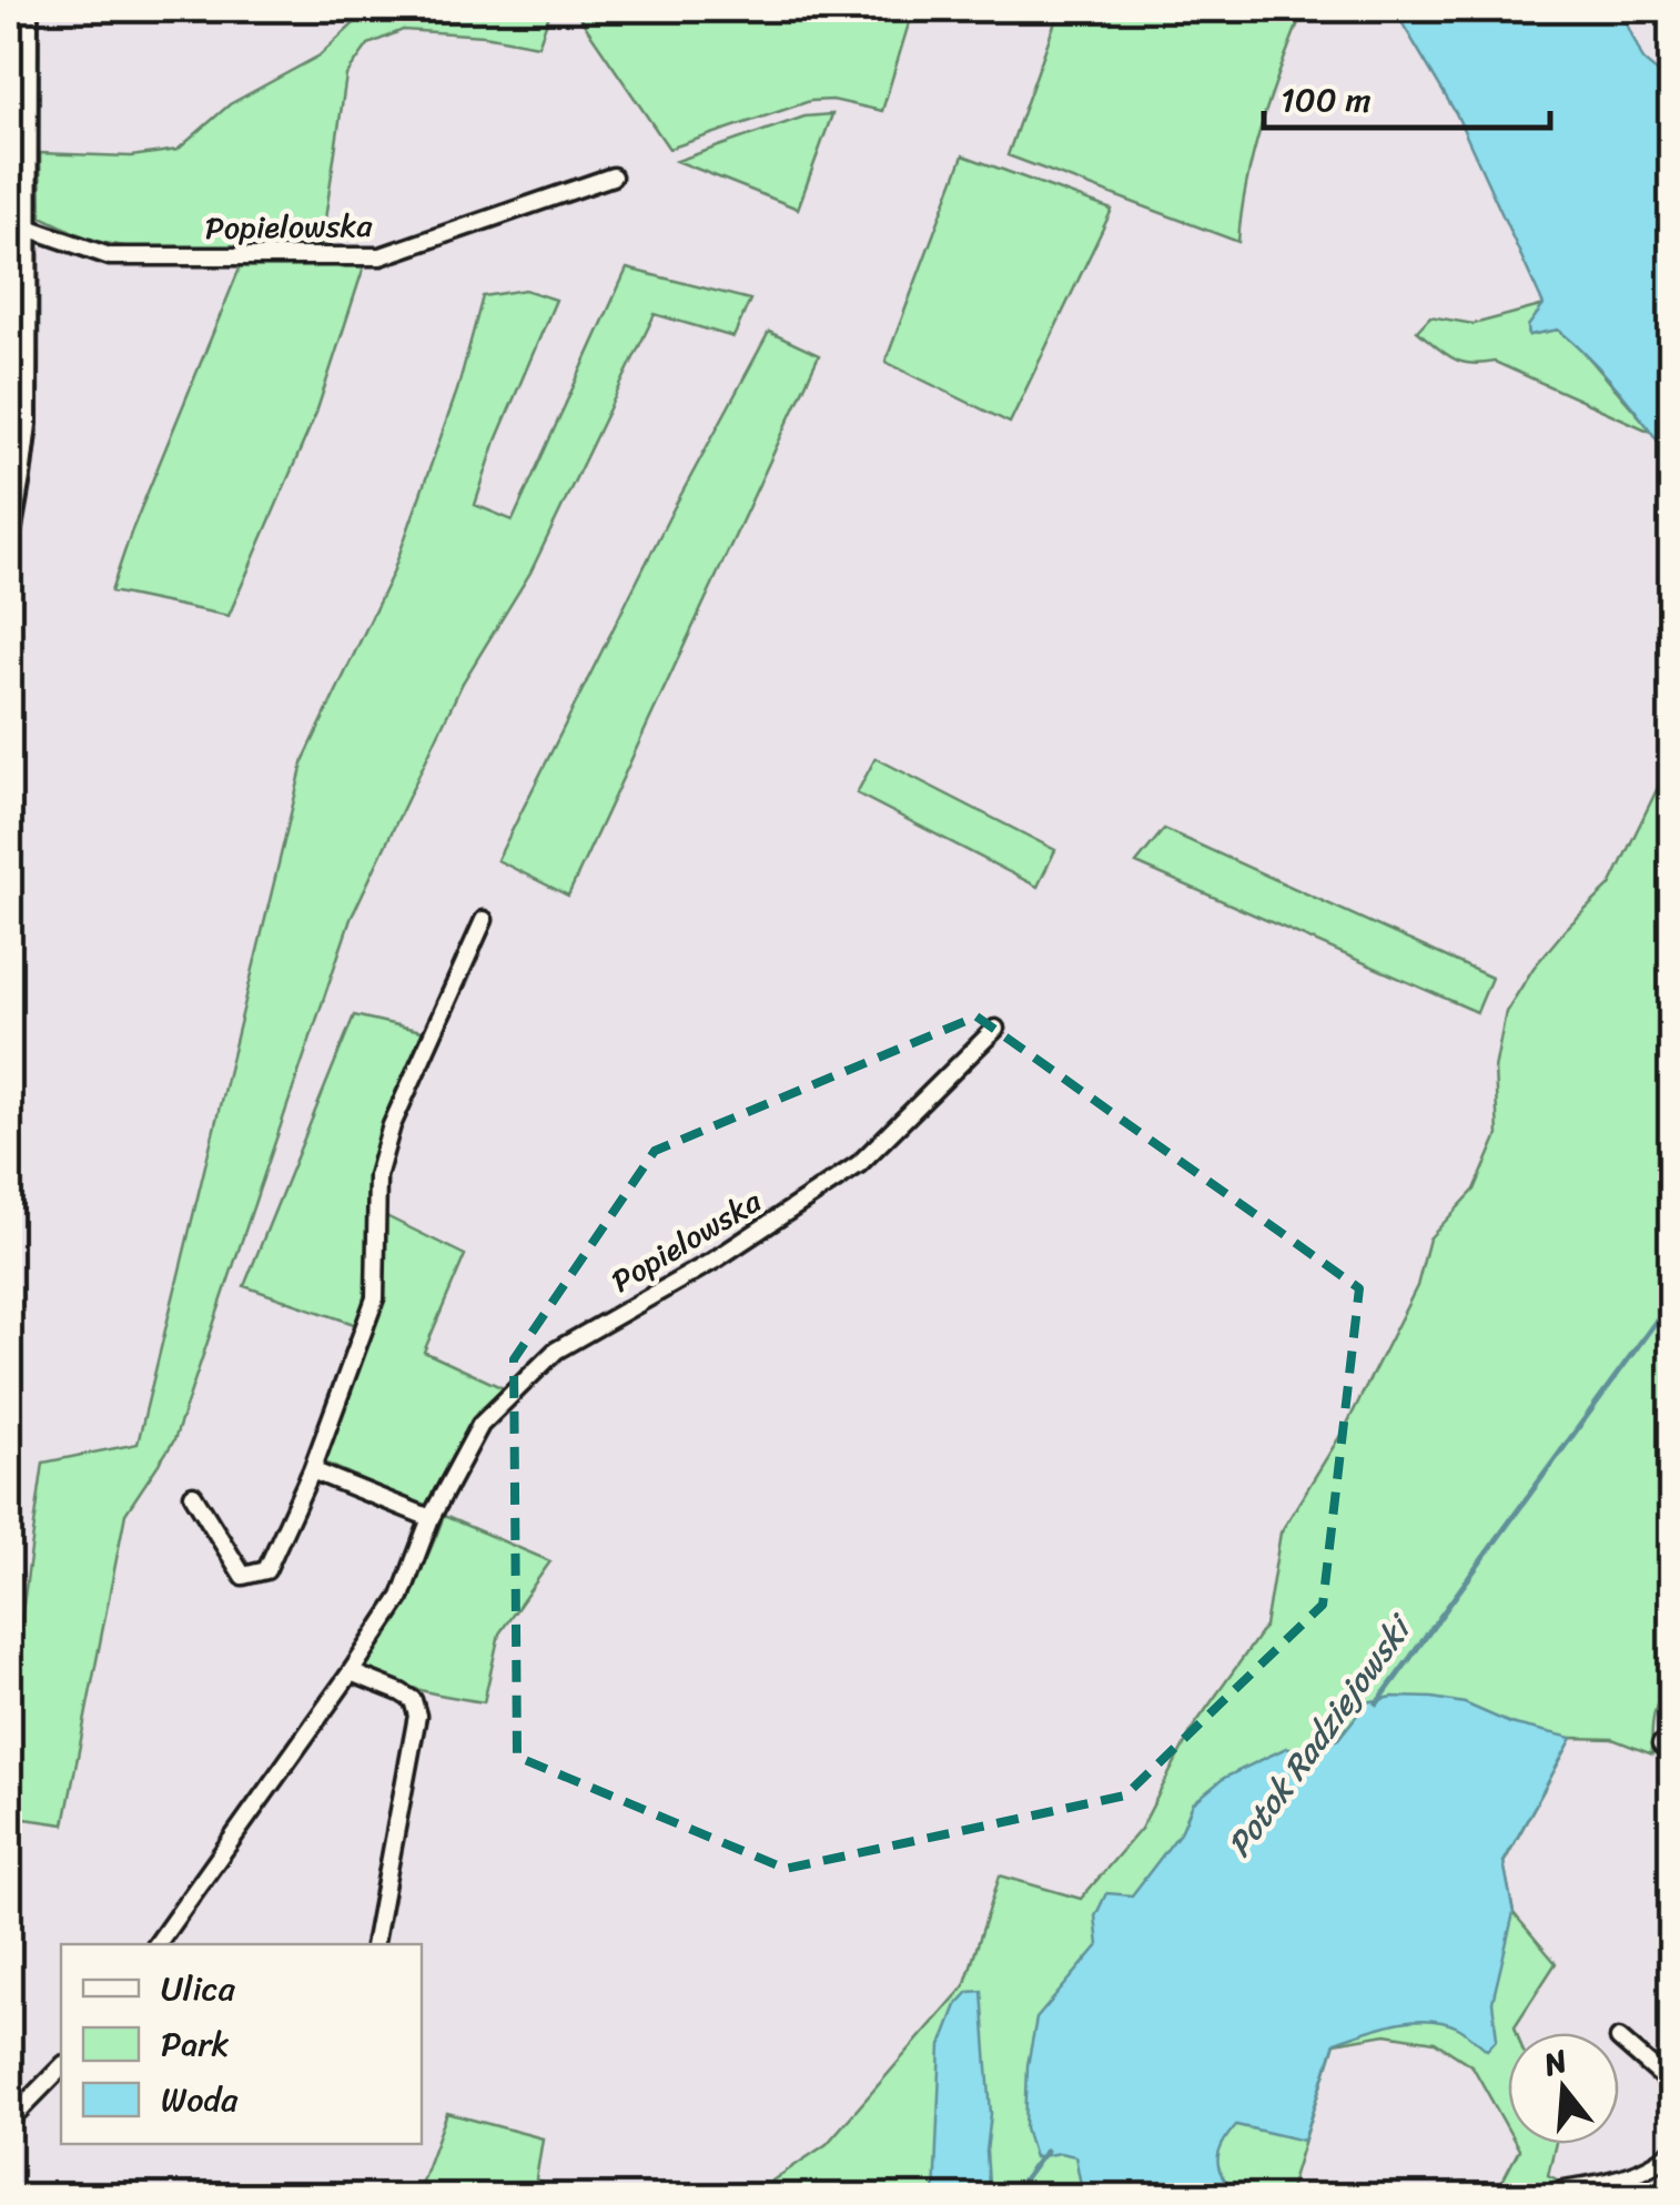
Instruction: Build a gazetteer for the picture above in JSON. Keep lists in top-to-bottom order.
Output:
{
  "streets": {
    "street": ["Popielowska"]
  },
  "water": ["Potok Radziejowski"],
  "legend": ["Ulica", "Park", "Woda"],
  "scale_bar": "100 m",
  "north": "top"
}
